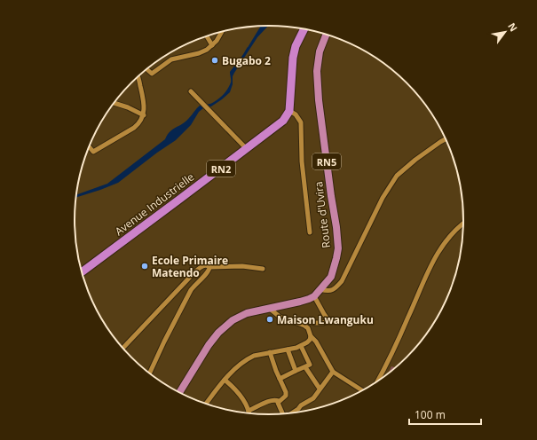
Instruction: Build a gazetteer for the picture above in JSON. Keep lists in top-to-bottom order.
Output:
{
  "streets": {
    "highway": ["RN2", "Avenue Industrielle"],
    "main road": ["RN5", "Route d'Uvira"]
  },
  "places": ["Bugabo 2", "Ecole Primaire Matendo", "Maison Lwanguku"],
  "scale_bar": "100 m",
  "north": "top right"
}
